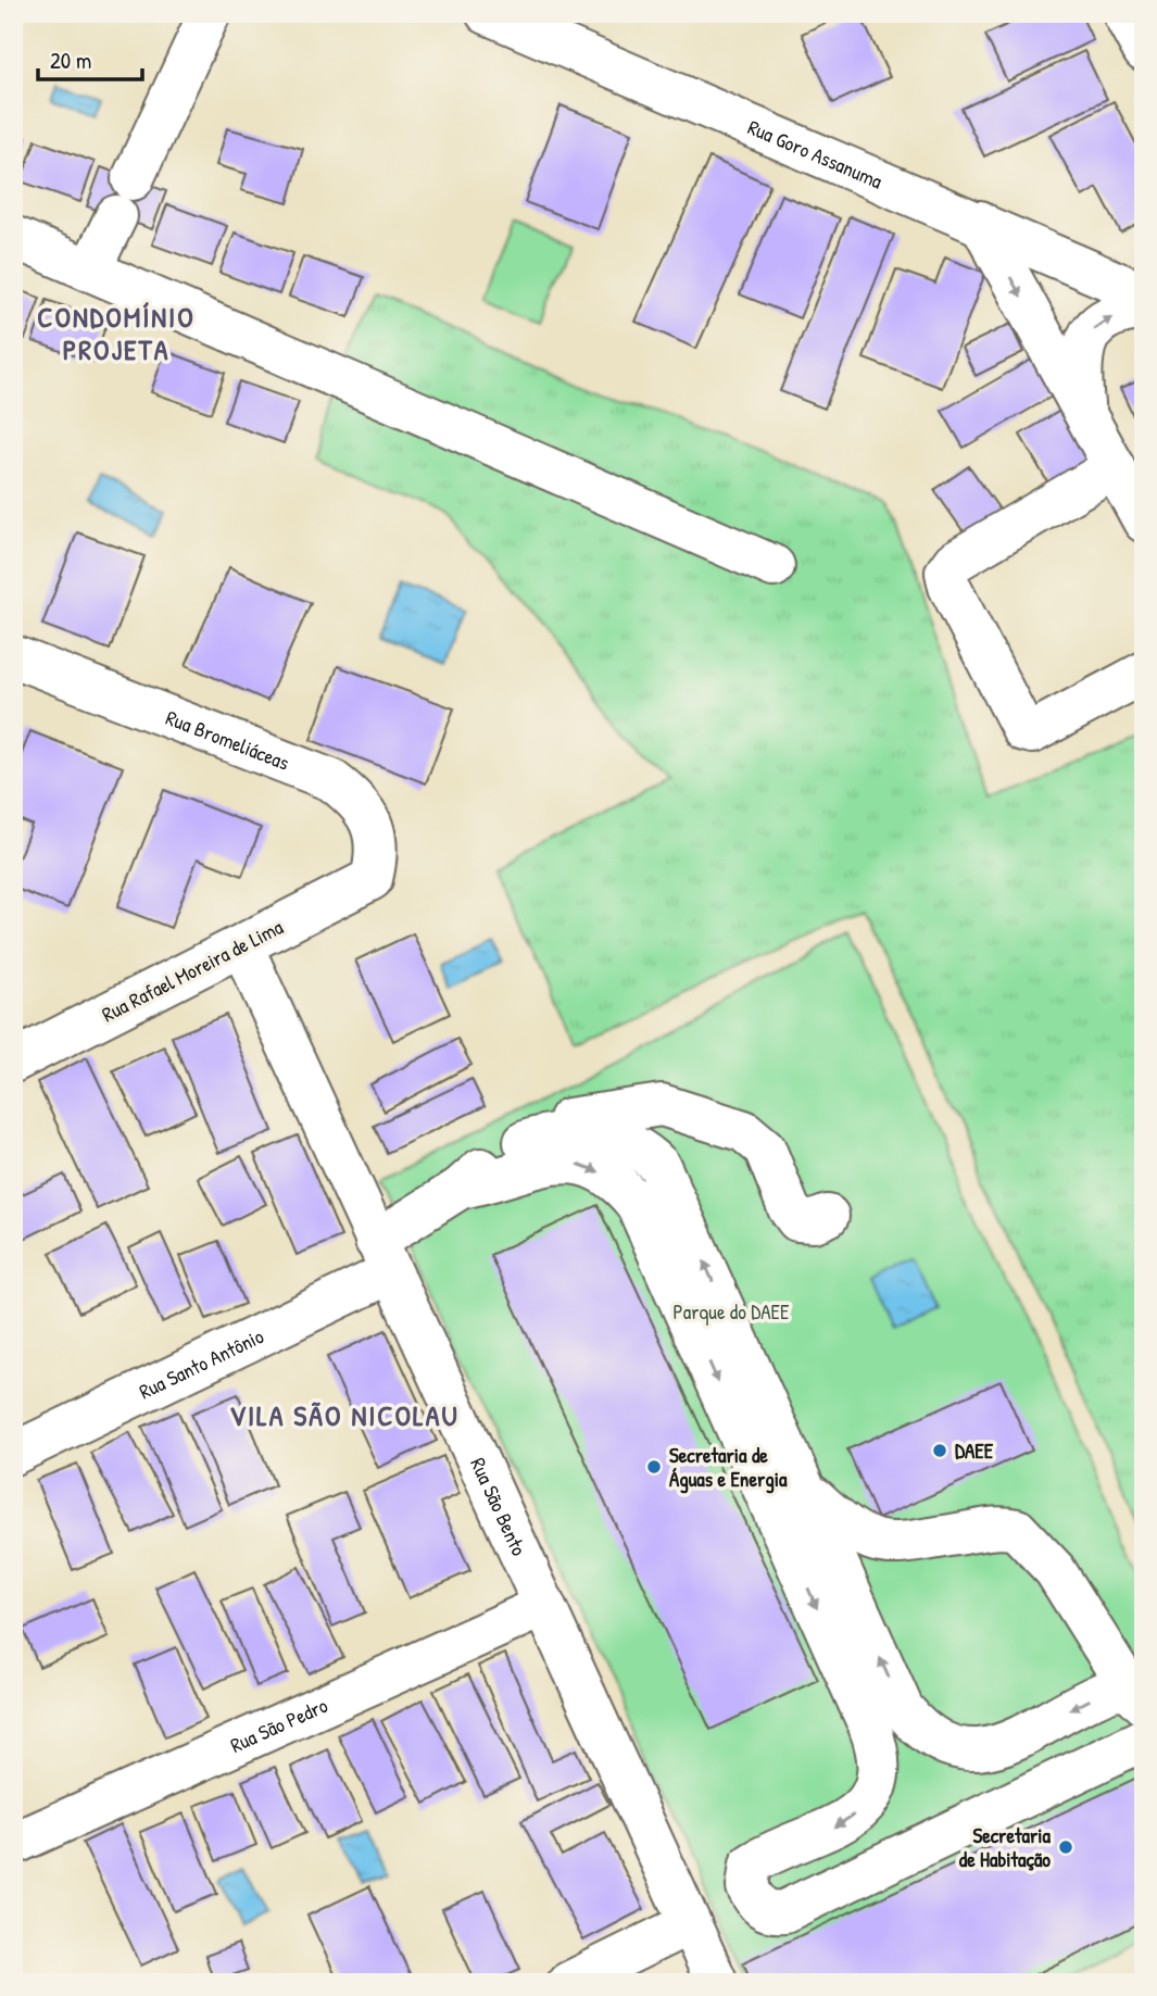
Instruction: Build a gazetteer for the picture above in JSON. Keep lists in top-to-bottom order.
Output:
{
  "streets": {
    "street": [
      "Rua Goro Assanuma",
      "Rua Bromeliáceas",
      "Rua Rafael Moreira de Lima",
      "Rua Santo Antônio",
      "Rua São Bento",
      "Rua São Pedro"
    ]
  },
  "crossings": [
    ["Rua Bromeliáceas", "Rua Rafael Moreira de Lima"],
    ["Rua Rafael Moreira de Lima", "Rua São Bento"],
    ["Rua Santo Antônio", "Rua São Bento"],
    ["Rua São Bento", "Rua São Pedro"]
  ],
  "districts": ["CONDOMÍNIO PROJETA", "VILA SÃO NICOLAU"],
  "parks": ["Parque do DAEE"],
  "places": ["DAEE", "Secretaria de Águas e Energia", "Secretaria de Habitação"],
  "scale_bar": "20 m"
}
